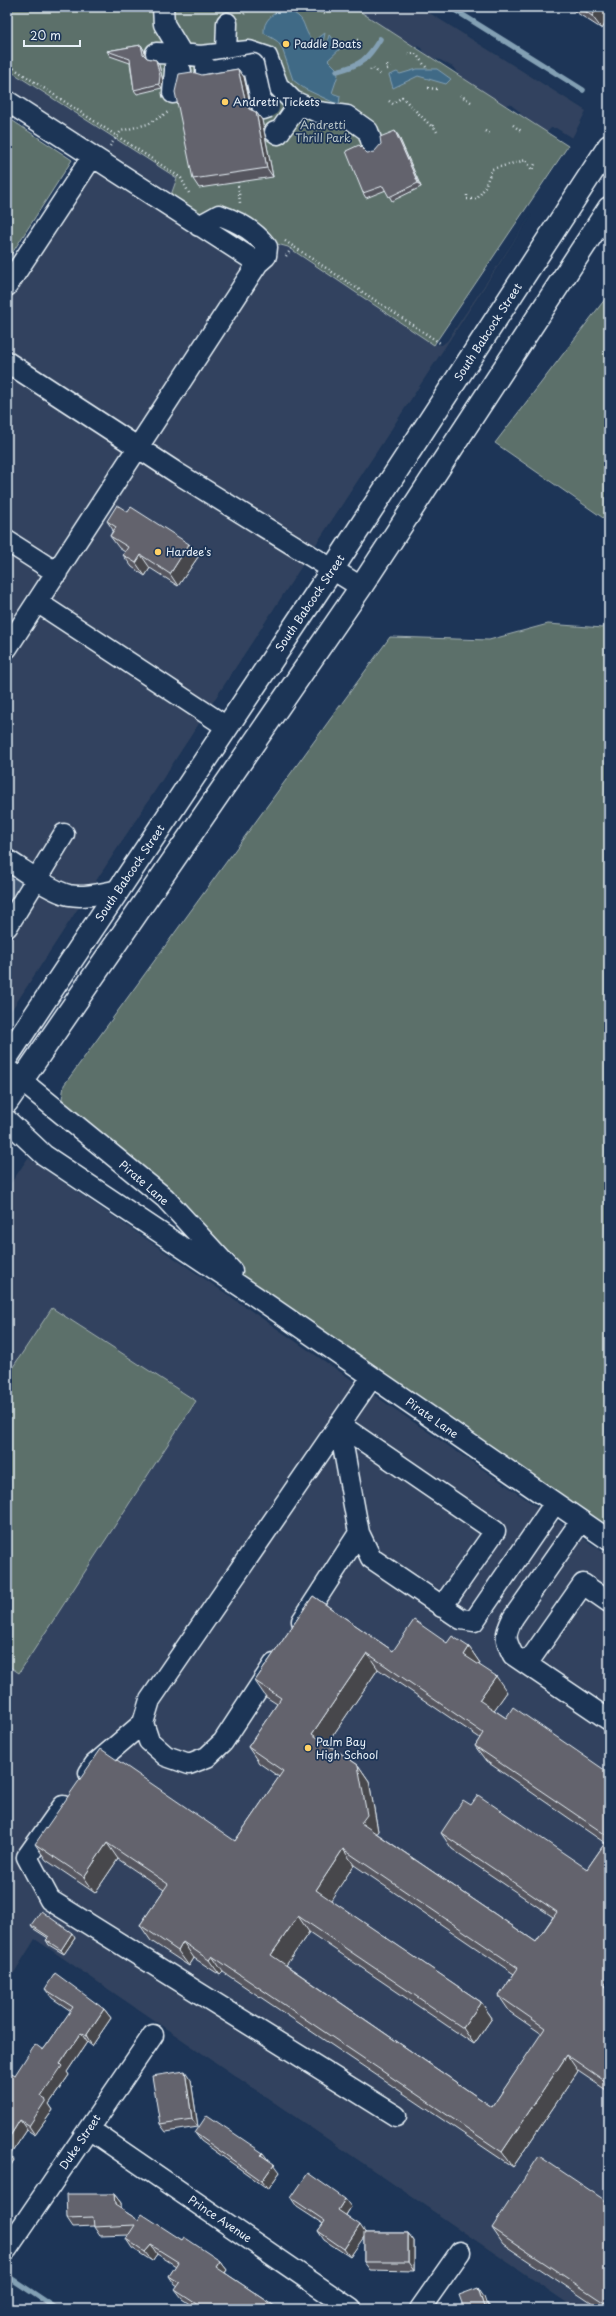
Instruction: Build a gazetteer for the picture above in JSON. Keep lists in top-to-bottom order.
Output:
{
  "streets": {
    "main road": ["South Babcock Street"],
    "street": ["Pirate Lane", "Duke Street", "Prince Avenue"]
  },
  "crossings": [
    ["Duke Street", "Prince Avenue"]
  ],
  "parks": ["Andretti Thrill Park"],
  "places": [
    "Paddle Boats",
    "Andretti Tickets",
    "Hardee's",
    "Palm Bay High School"
  ],
  "scale_bar": "20 m"
}
